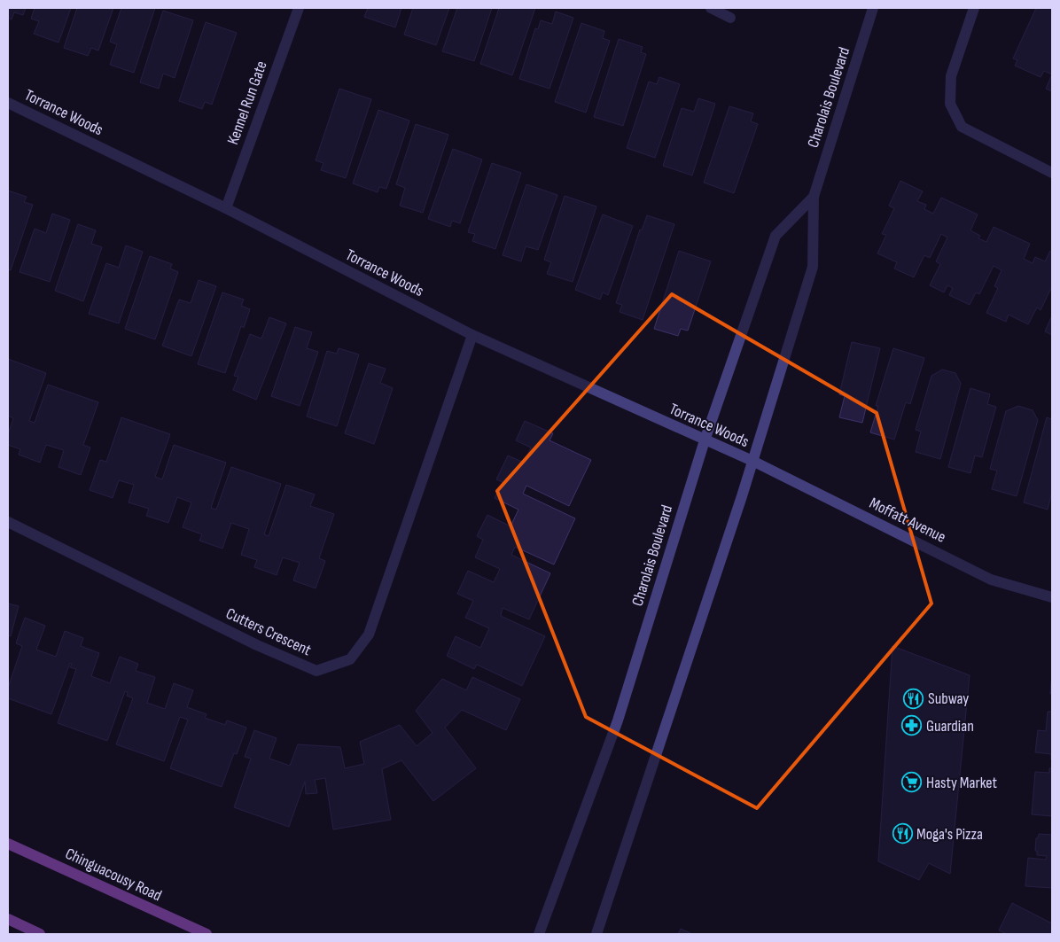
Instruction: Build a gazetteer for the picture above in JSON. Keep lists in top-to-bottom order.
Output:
{
  "streets": {
    "main road": ["Chinguacousy Road"],
    "street": [
      "Charolais Boulevard",
      "Kennel Run Gate",
      "Torrance Woods",
      "Moffatt Avenue",
      "Cutters Crescent"
    ]
  },
  "crossings": [
    ["Charolais Boulevard", "Torrance Woods"],
    ["Charolais Boulevard", "Moffatt Avenue"],
    ["Kennel Run Gate", "Torrance Woods"],
    ["Torrance Woods", "Moffatt Avenue"],
    ["Torrance Woods", "Cutters Crescent"]
  ],
  "places": {
    "restaurant": ["Subway", "Moga's Pizza"],
    "pharmacy": ["Guardian"],
    "supermarket": ["Hasty Market"]
  }
}
